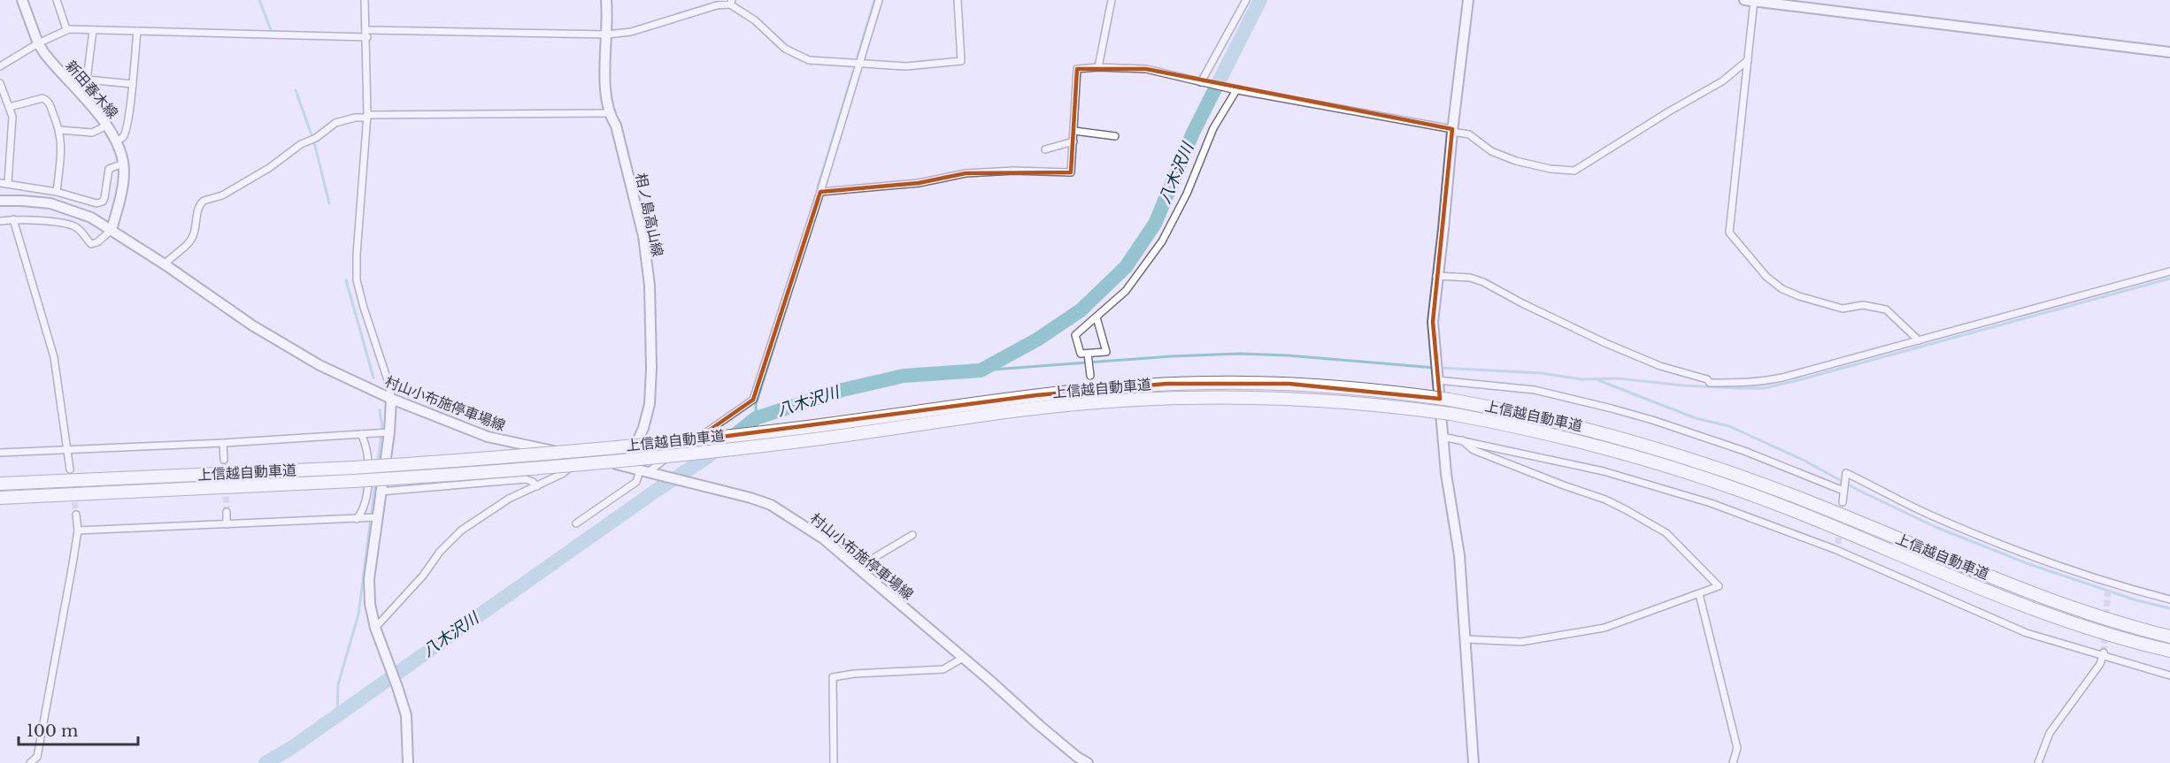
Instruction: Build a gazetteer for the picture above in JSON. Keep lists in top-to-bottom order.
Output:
{
  "streets": {
    "highway": ["上信越自動車道"],
    "main road": ["新田春木線", "相ノ島高山線", "村山小布施停車場線"]
  },
  "crossings": [
    ["新田春木線", "村山小布施停車場線"],
    ["相ノ島高山線", "村山小布施停車場線"]
  ],
  "water": ["八木沢川"],
  "scale_bar": "100 m"
}
